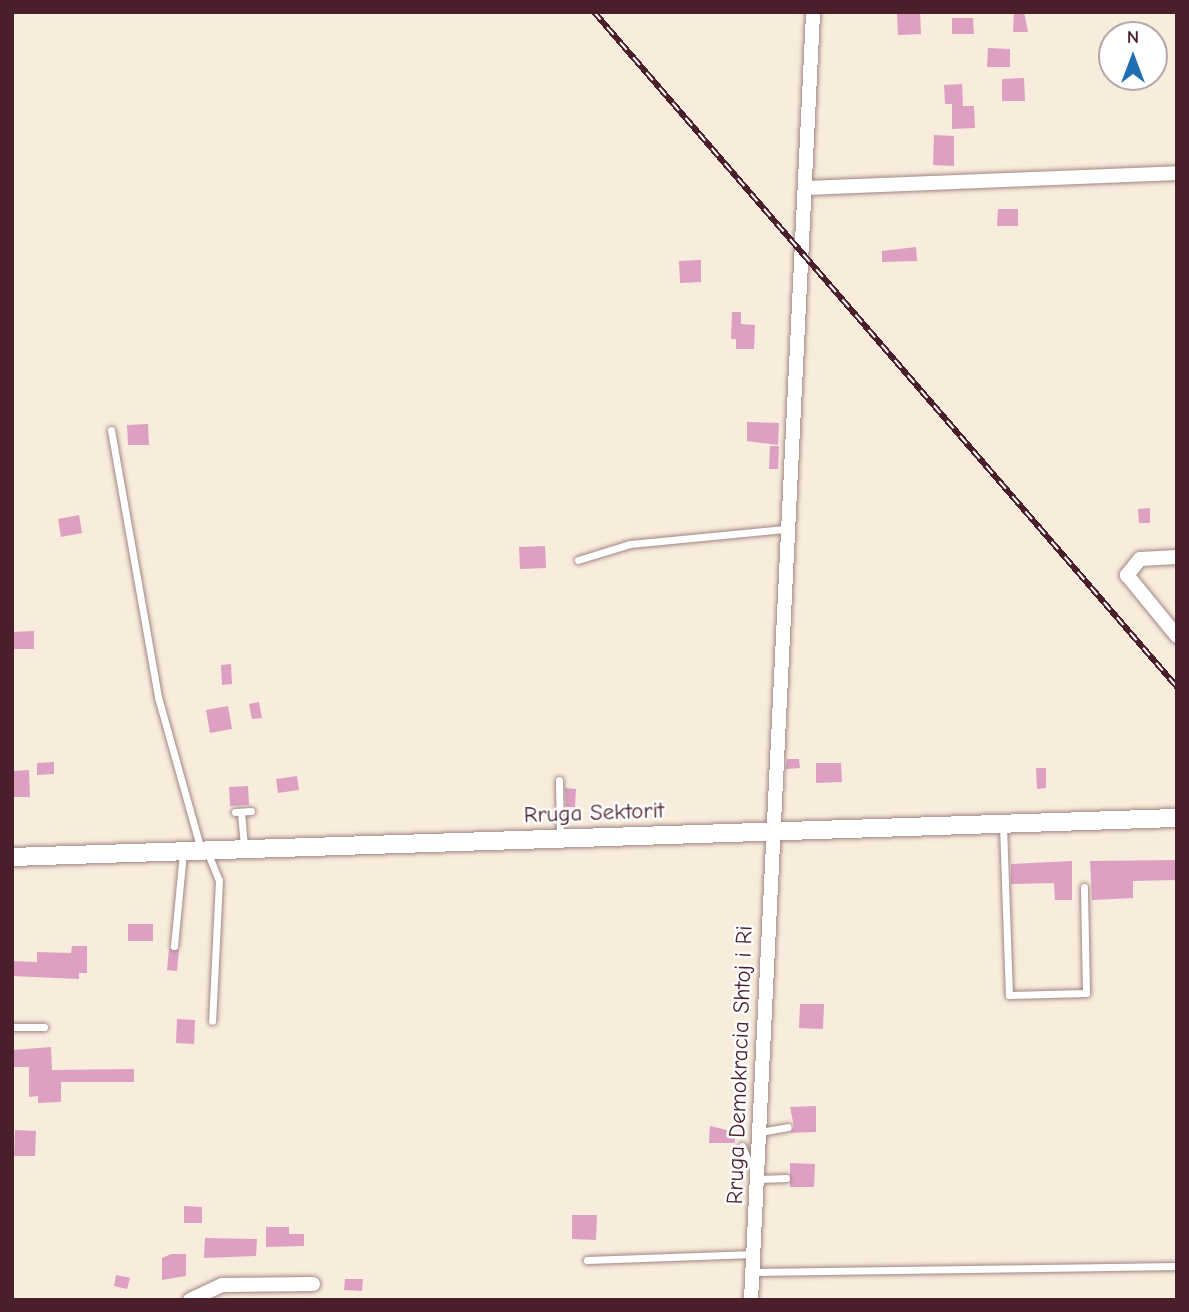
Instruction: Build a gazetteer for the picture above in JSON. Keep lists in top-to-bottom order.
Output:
{
  "streets": {
    "street": ["Rruga Sektorit", "Rruga Demokracia Shtoj i Ri"]
  },
  "crossings": [
    ["Rruga Sektorit", "Rruga Demokracia Shtoj i Ri"]
  ],
  "north": "top"
}
